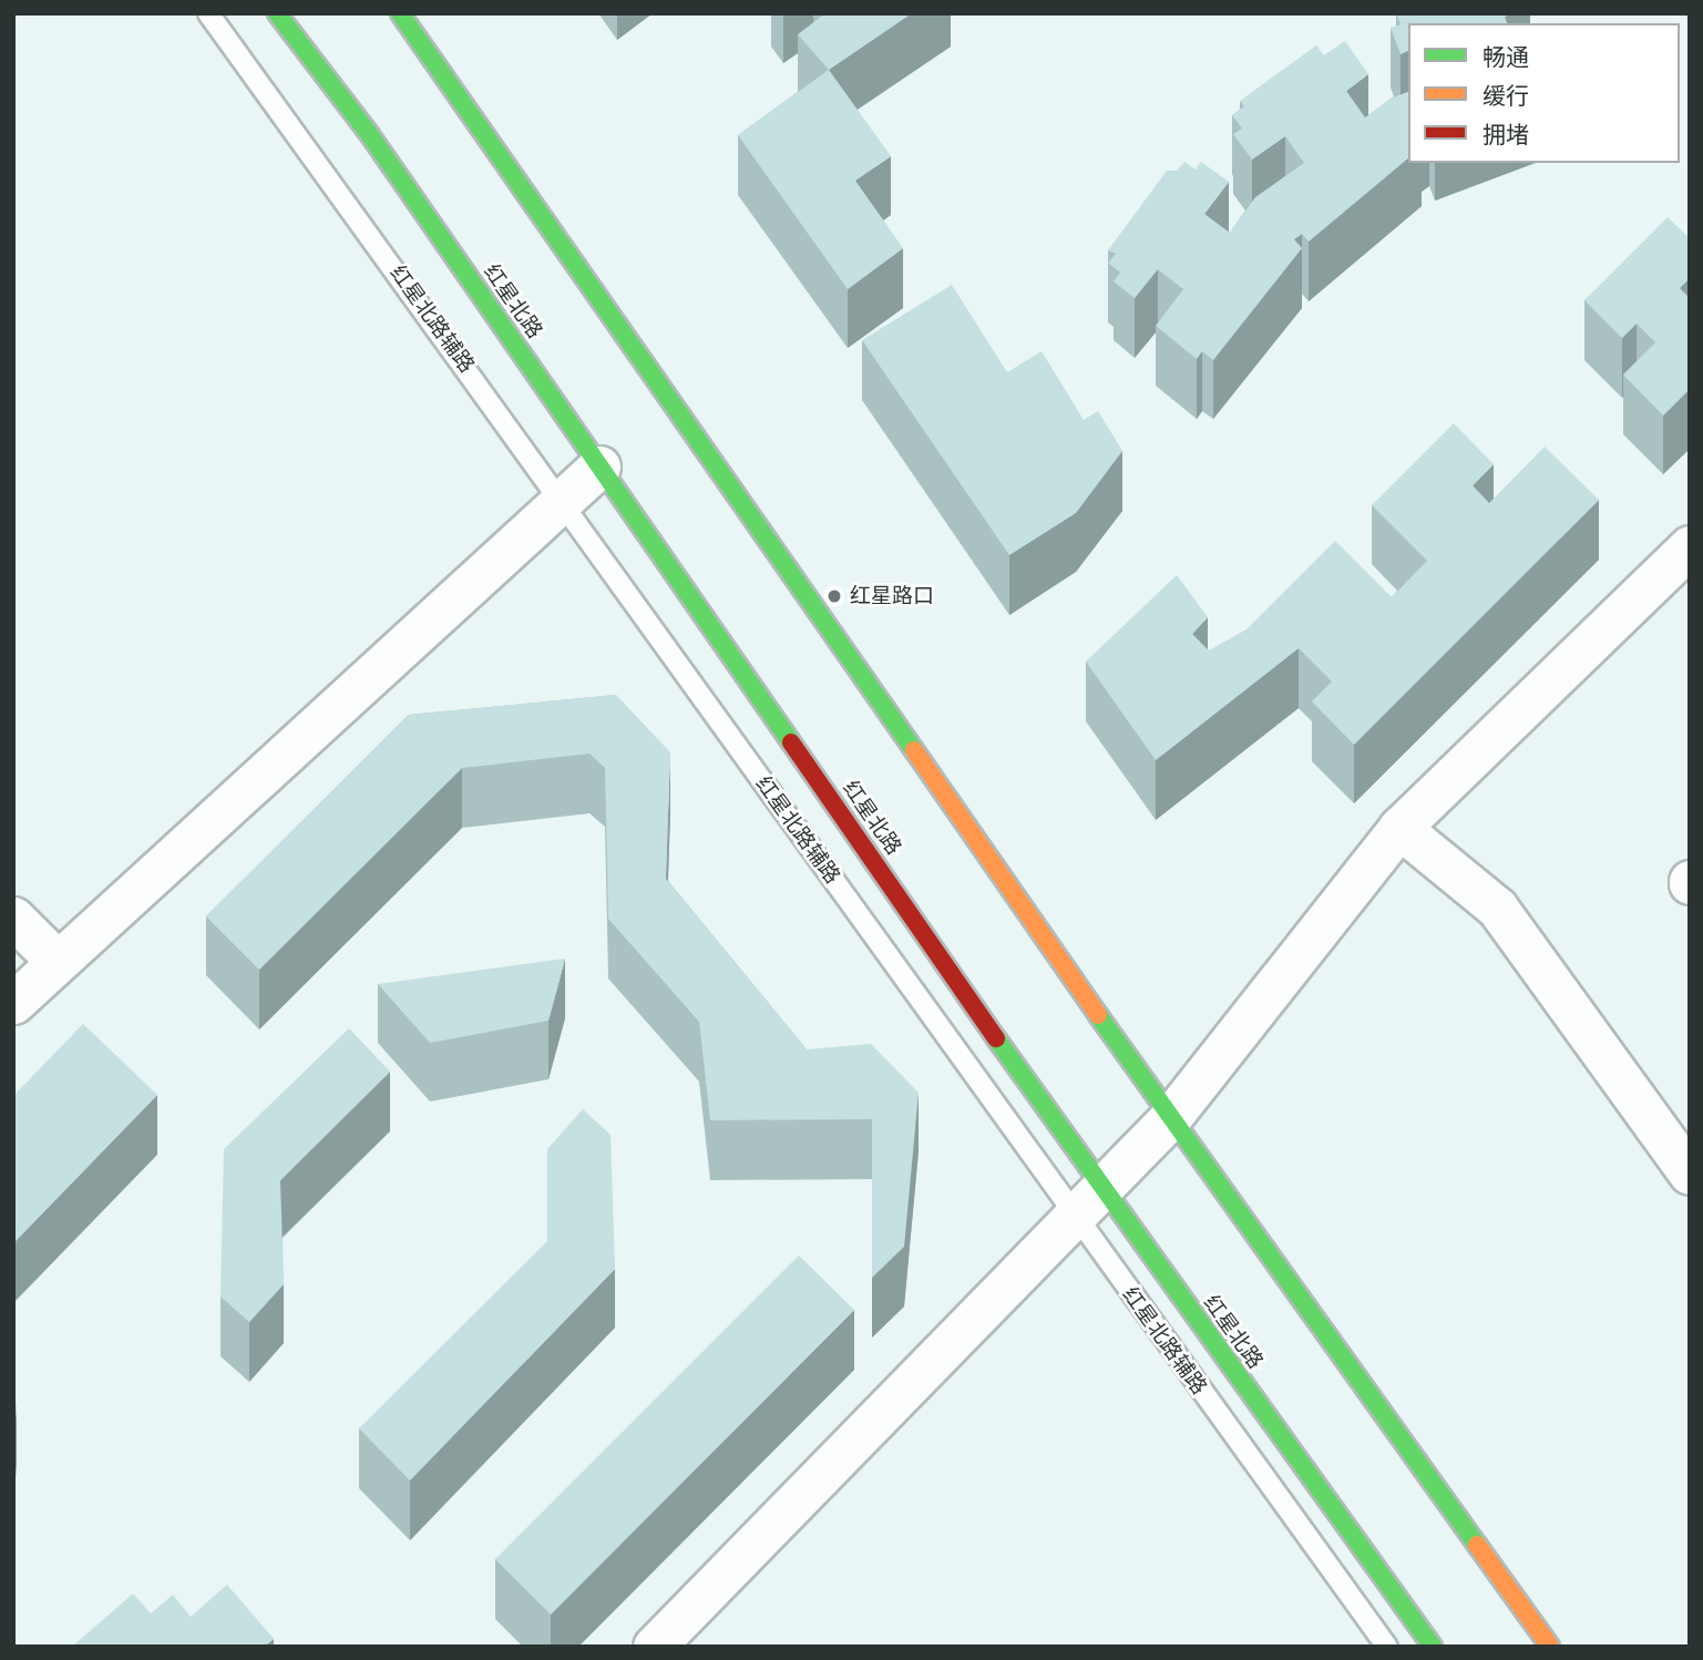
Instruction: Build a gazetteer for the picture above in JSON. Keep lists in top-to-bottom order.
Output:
{
  "streets": {
    "main road": ["红星北路"],
    "lane": ["红星北路辅路"]
  },
  "crossings": [
    ["红星北路", "红星北路辅路"]
  ],
  "places": ["红星路口"],
  "legend": ["畅通", "缓行", "拥堵"]
}
